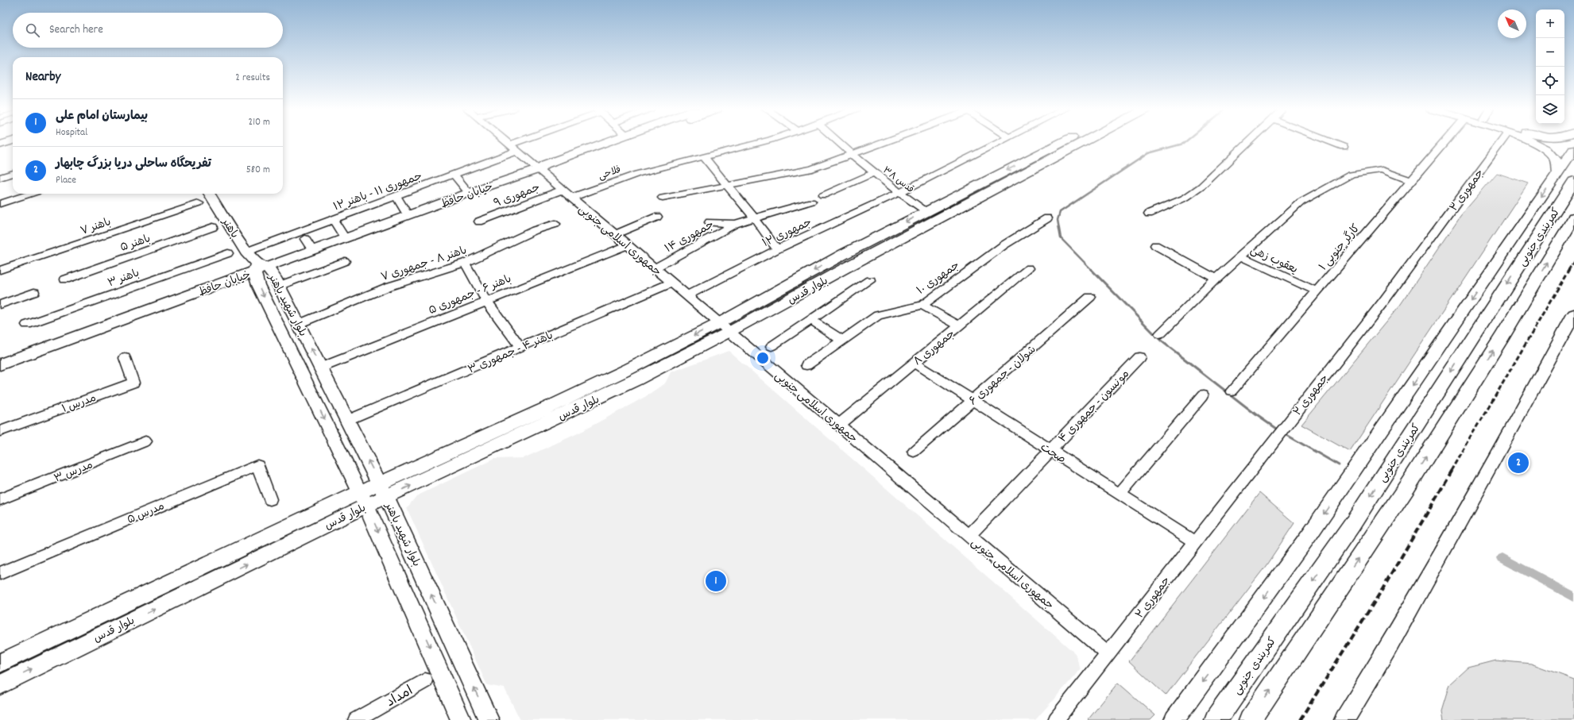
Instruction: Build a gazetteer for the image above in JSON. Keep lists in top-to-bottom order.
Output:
{
  "streets": {
    "highway": ["کمربندی جنوبی"],
    "main road": [
      "خیابان حافظ",
      "باهنر",
      "بلوار قدس",
      "بلوار شهید باهنر"
    ],
    "street": [
      "فلاحی",
      "قدس ۳۸",
      "جمهوری ۲",
      "جمهوری ۱۱ - باهنر ۱۲",
      "جمهوری ۹",
      "باهنر ۷",
      "جمهوری ۱۲",
      "جمهوری ۱۴",
      "جمهوری اسلامی جنوبی",
      "باهنر ۵",
      "کارگر جنوبی ۱",
      "یعقوب زهی",
      "باهنر ۸ - جمهوری ۷",
      "باهنر ۳",
      "جمهوری ۱۰",
      "باهنر ۶ - جمهوری ۵",
      "جمهوری ۸",
      "باهنر ۴ - جمهوری ۳",
      "شولان - جمهوری ۶",
      "مدرس ۱",
      "مونسون - جمهوری ۴",
      "صحت",
      "مدرس ۳",
      "مدرس ۵",
      "امداد"
    ]
  },
  "crossings": [
    ["فلاحی", "جمهوری اسلامی جنوبی"],
    ["قدس ۳۸", "جمهوری ۱۲"],
    ["قدس ۳۸", "بلوار قدس"],
    ["جمهوری ۲", "جمهوری اسلامی جنوبی"],
    ["جمهوری ۲", "صحت"],
    ["جمهوری ۱۱ - باهنر ۱۲", "باهنر"],
    ["جمهوری ۱۱ - باهنر ۱۲", "جمهوری اسلامی جنوبی"],
    ["خیابان حافظ", "باهنر"],
    ["خیابان حافظ", "جمهوری اسلامی جنوبی"],
    ["خیابان حافظ", "بلوار شهید باهنر"],
    ["جمهوری ۹", "جمهوری اسلامی جنوبی"],
    ["باهنر", "بلوار شهید باهنر"],
    ["جمهوری ۱۲", "جمهوری اسلامی جنوبی"],
    ["جمهوری ۱۴", "جمهوری اسلامی جنوبی"],
    ["جمهوری اسلامی جنوبی", "بلوار قدس"],
    ["جمهوری اسلامی جنوبی", "باهنر ۶ - جمهوری ۵"],
    ["جمهوری اسلامی جنوبی", "جمهوری ۸"],
    ["جمهوری اسلامی جنوبی", "باهنر ۴ - جمهوری ۳"],
    ["جمهوری اسلامی جنوبی", "مونسون - جمهوری ۴"],
    ["کارگر جنوبی ۱", "یعقوب زهی"],
    ["باهنر ۸ - جمهوری ۷", "بلوار شهید باهنر"],
    ["بلوار قدس", "بلوار شهید باهنر"],
    ["باهنر ۶ - جمهوری ۵", "بلوار شهید باهنر"],
    ["بلوار شهید باهنر", "باهنر ۴ - جمهوری ۳"],
    ["جمهوری ۸", "صحت"],
    ["شولان - جمهوری ۶", "صحت"],
    ["مونسون - جمهوری ۴", "صحت"]
  ],
  "north": "top left",
  "page": {
    "map_buttons": ["+", "−"],
    "search": "Search here",
    "heading": ["Nearby", "2 results"],
    "list": [
      {
        "mark": "1",
        "name": "بیمارستان امام علی",
        "note": "Hospital",
        "value": "210 m"
      },
      {
        "mark": "2",
        "name": "تفریحگاه ساحلی دریا بزرگ چابهار",
        "note": "Place",
        "value": "580 m"
      }
    ],
    "pins": ["2", "1"]
  }
}
